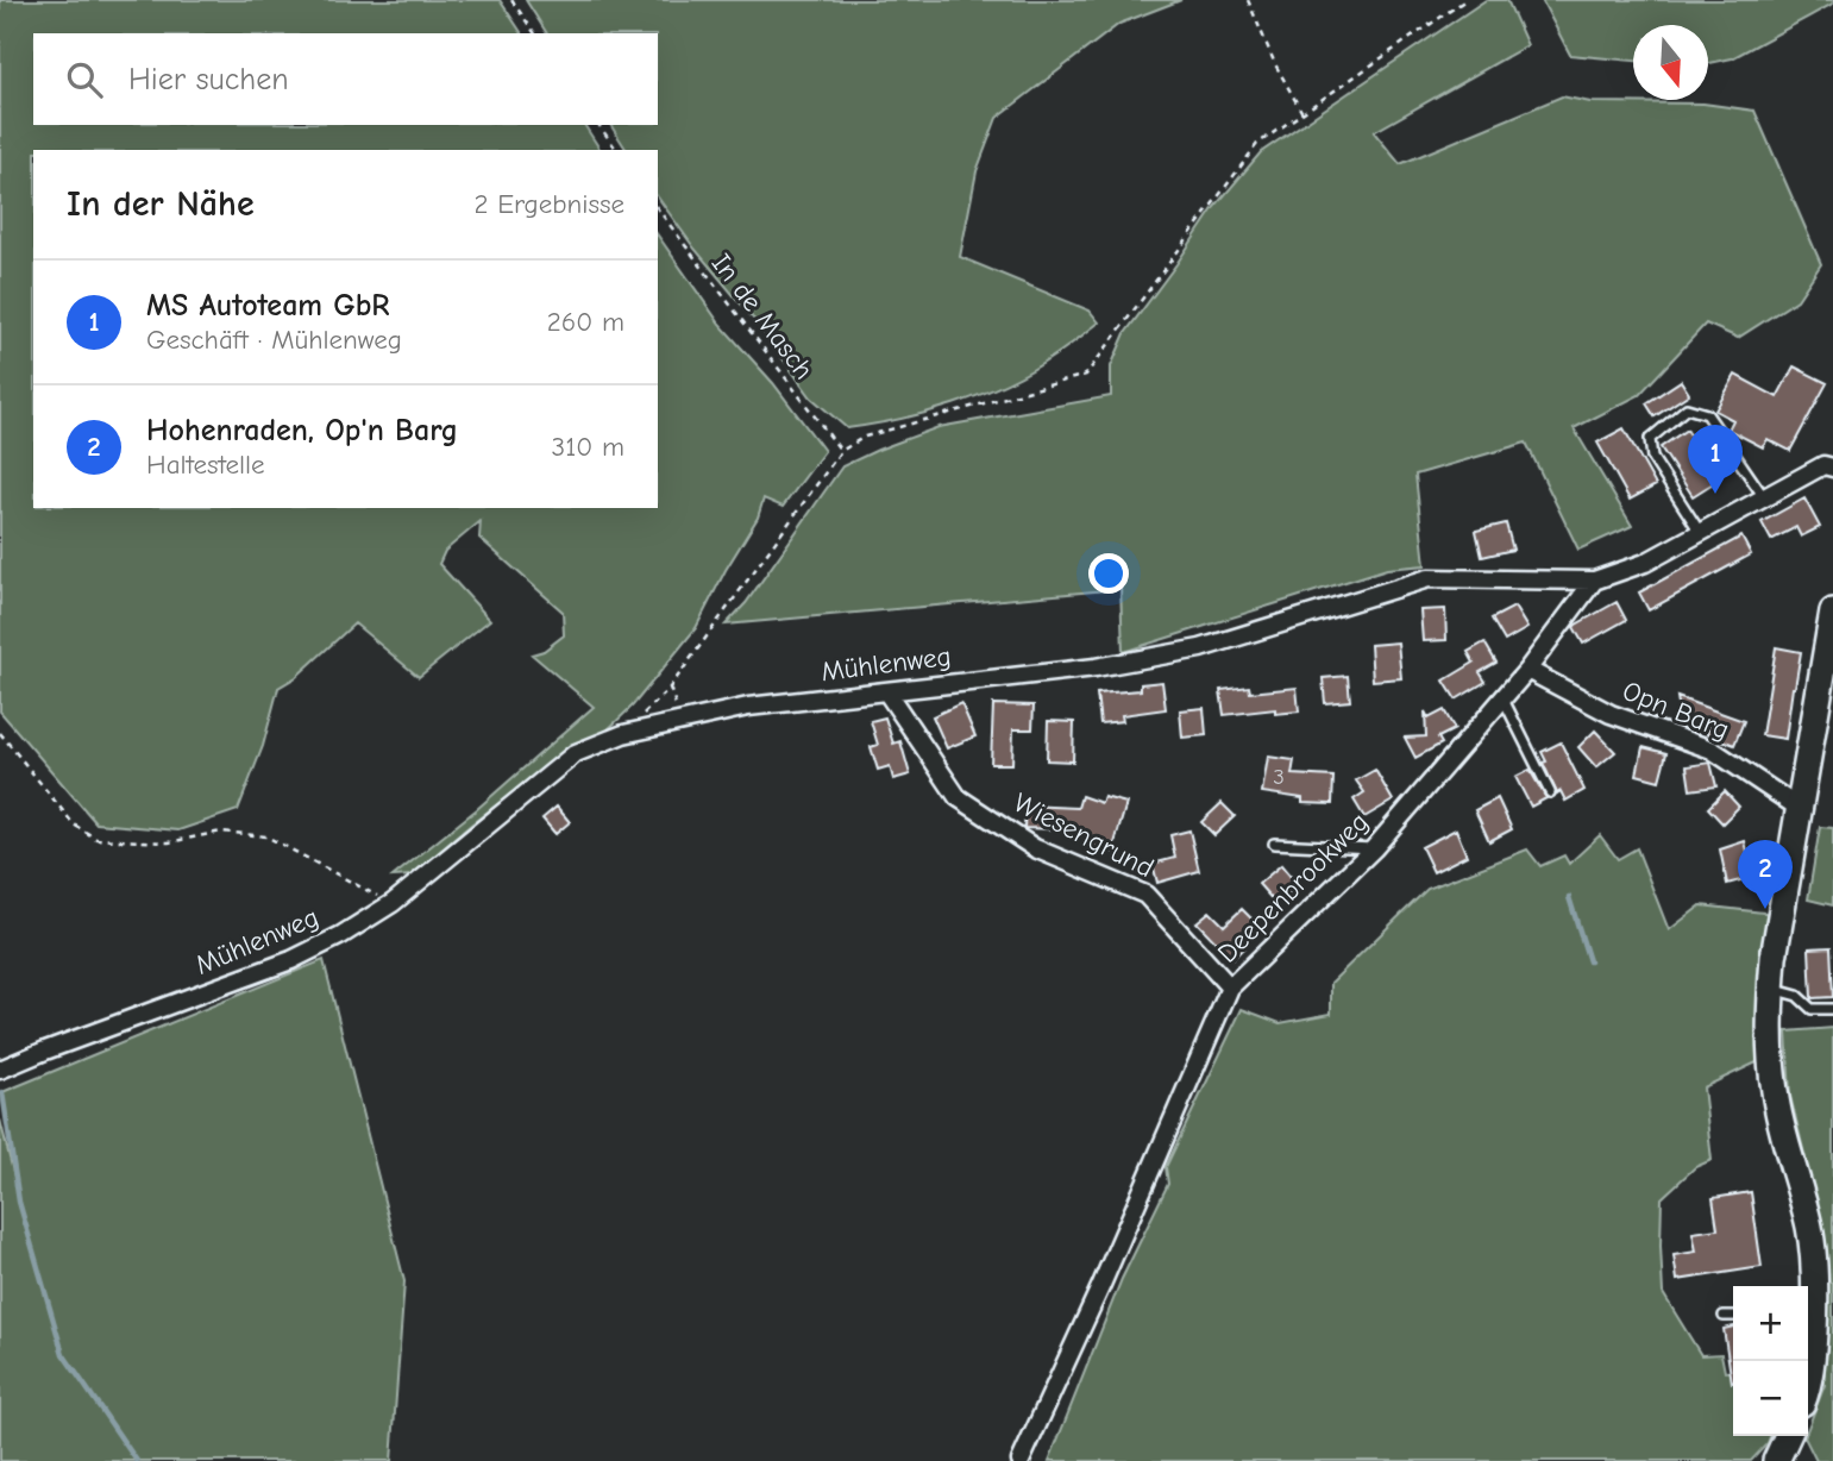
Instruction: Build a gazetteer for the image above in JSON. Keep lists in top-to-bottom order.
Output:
{
  "streets": {
    "street": [
      "Mühlenweg",
      "Opn Barg",
      "Wiesengrund",
      "Deepenbrookweg"
    ],
    "path": ["In de Masch"]
  },
  "crossings": [
    ["Mühlenweg", "Wiesengrund"],
    ["Mühlenweg", "Deepenbrookweg"],
    ["Opn Barg", "Deepenbrookweg"],
    ["Wiesengrund", "Deepenbrookweg"]
  ],
  "house_numbers": ["3"],
  "north": "bottom",
  "page": {
    "search": "Hier suchen",
    "heading": ["In der Nähe", "2 Ergebnisse"],
    "list": [
      {
        "mark": "1",
        "name": "MS Autoteam GbR",
        "note": "Geschäft · Mühlenweg",
        "value": "260 m"
      },
      {
        "mark": "2",
        "name": "Hohenraden, Op'n Barg",
        "note": "Haltestelle",
        "value": "310 m"
      }
    ],
    "pins": ["1", "2"],
    "map_buttons": ["+", "−"]
  }
}
